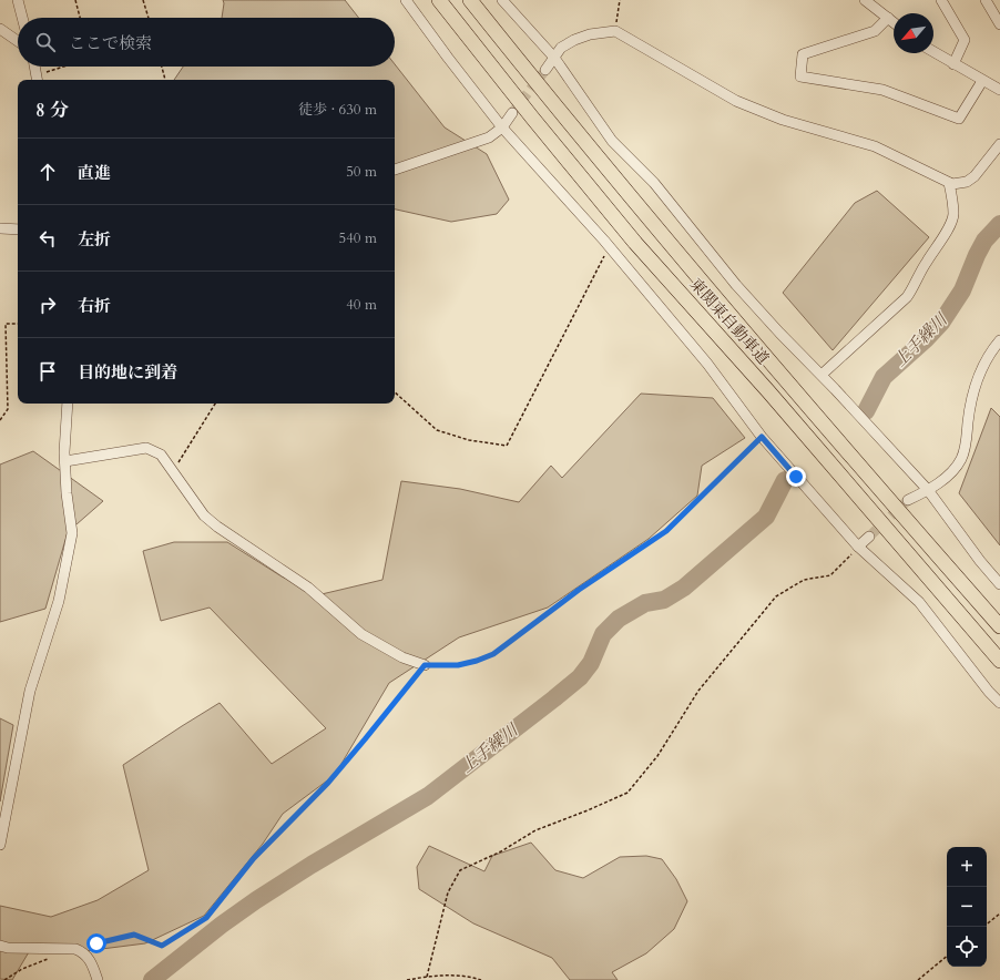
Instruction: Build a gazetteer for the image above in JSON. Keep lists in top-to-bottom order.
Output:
{
  "streets": {
    "highway": ["東関東自動車道"]
  },
  "water": ["上手繰川"],
  "north": "bottom left",
  "page": {
    "search": "ここで検索",
    "heading": ["8 分", "徒歩 · 630 m"],
    "list": [
      ["直進", "50 m"],
      ["左折", "540 m"],
      ["右折", "40 m"],
      "目的地に到着"
    ],
    "map_buttons": ["+", "−"]
  }
}
